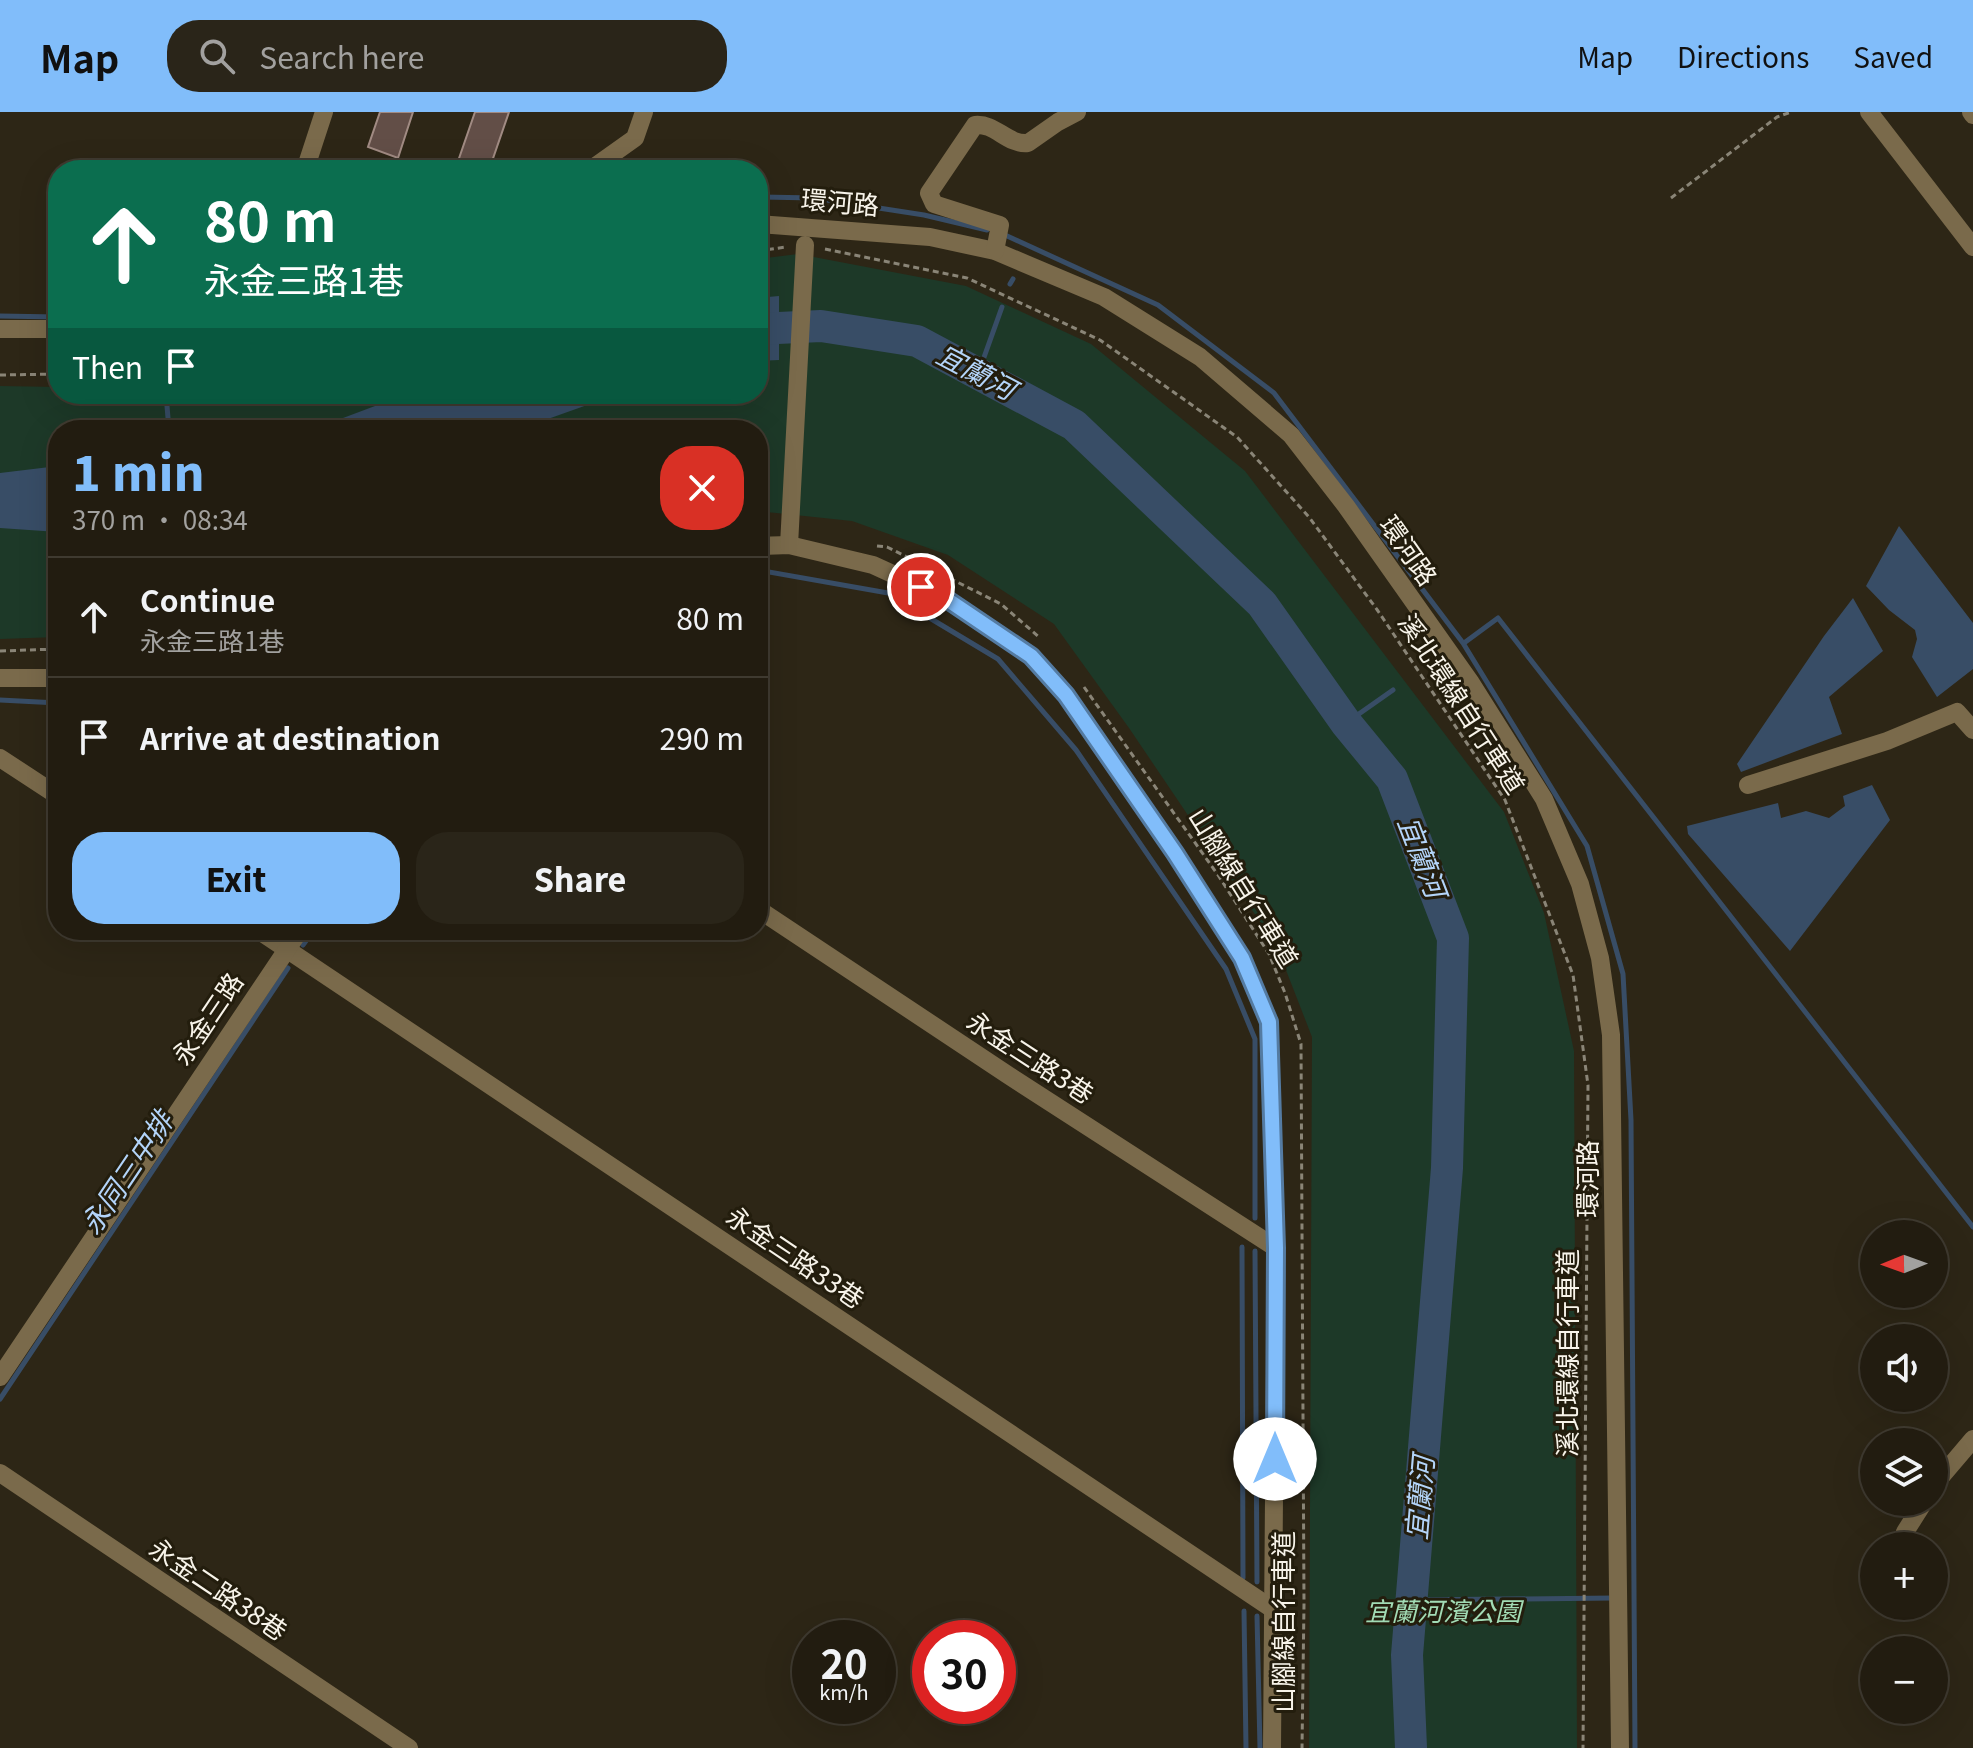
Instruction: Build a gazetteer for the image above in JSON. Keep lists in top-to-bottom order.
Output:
{
  "streets": {
    "street": [
      "環河路",
      "永金三路",
      "永金三路3巷",
      "永金三路33巷",
      "永金二路38巷"
    ],
    "path": ["溪北環線自行車道", "山腳線自行車道"]
  },
  "crossings": [
    ["永金三路", "永金三路33巷"]
  ],
  "water": ["宜蘭河", "永同三中排"],
  "parks": ["宜蘭河濱公園"],
  "north": "left",
  "page": {
    "header": "Map",
    "search": "Search here",
    "nav": ["Map", "Directions", "Saved"],
    "turn": ["80 m", "永金三路1巷"],
    "then": "Then",
    "heading": ["1 min", "370 m · 08:34"],
    "list": [
      {
        "name": "Continue",
        "note": "永金三路1巷",
        "value": "80 m"
      },
      {
        "name": "Arrive at destination",
        "value": "290 m"
      }
    ],
    "buttons": ["Exit", "Share"],
    "map_buttons": ["+", "−"],
    "speed": "20 km/h",
    "limit": "30"
  }
}
